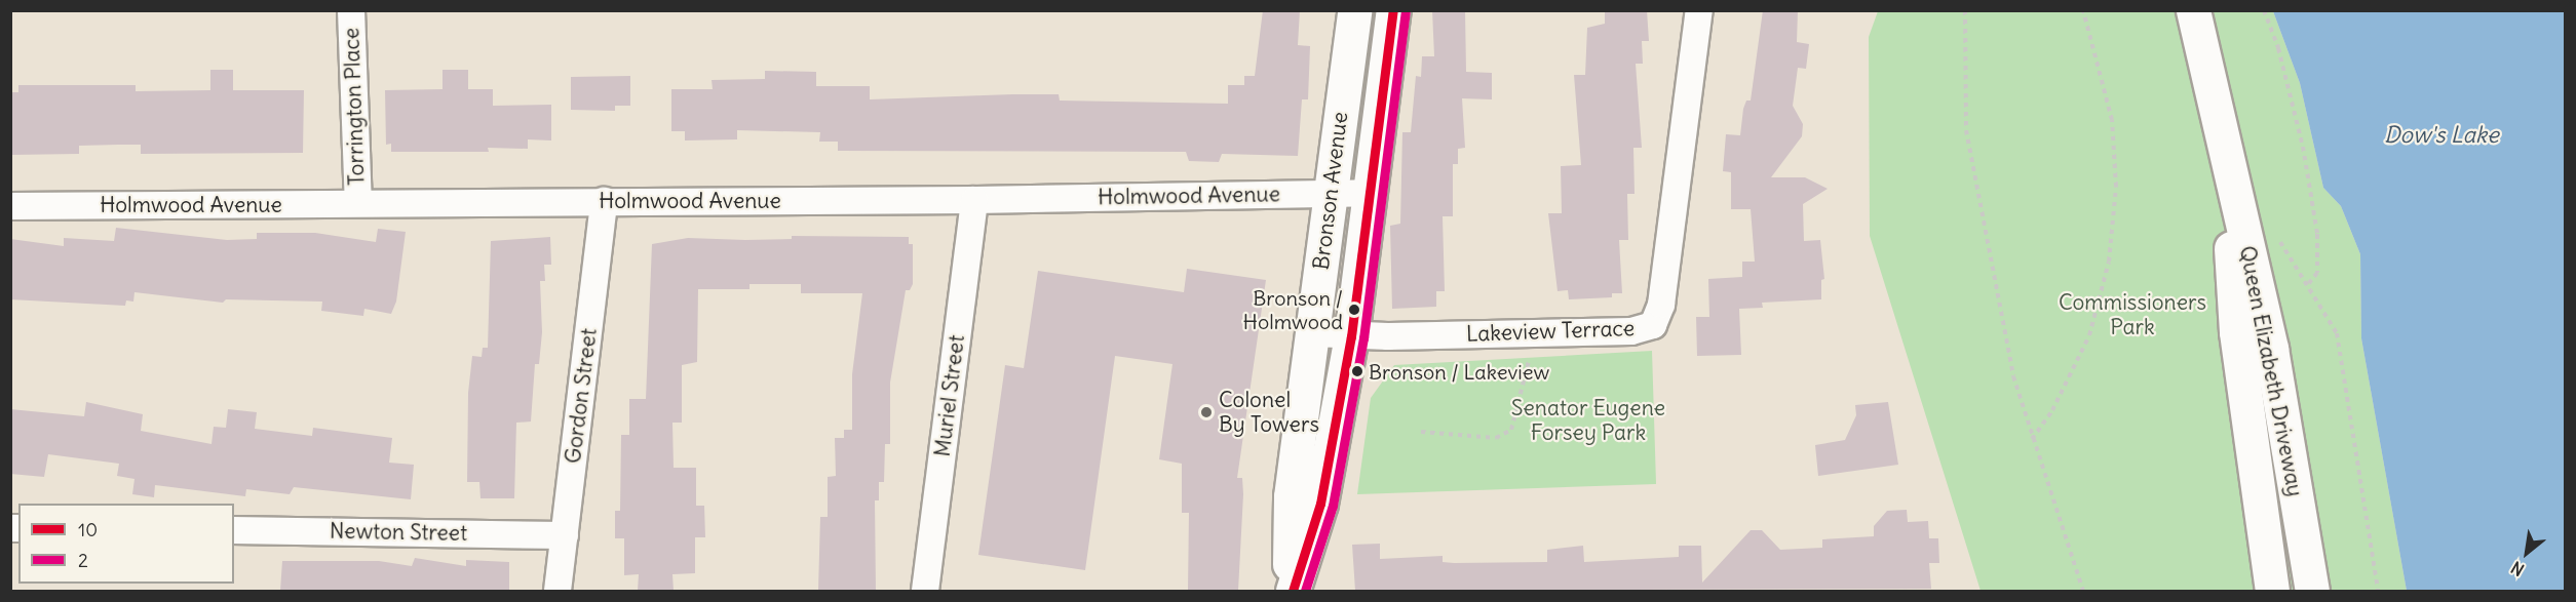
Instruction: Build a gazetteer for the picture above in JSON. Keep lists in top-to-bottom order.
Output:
{
  "streets": {
    "main road": ["Bronson Avenue", "Queen Elizabeth Driveway"],
    "street": [
      "Torrington Place",
      "Holmwood Avenue",
      "Lakeview Terrace",
      "Gordon Street",
      "Muriel Street",
      "Newton Street"
    ]
  },
  "crossings": [
    ["Torrington Place", "Holmwood Avenue"],
    ["Bronson Avenue", "Holmwood Avenue"],
    ["Bronson Avenue", "Lakeview Terrace"],
    ["Holmwood Avenue", "Gordon Street"],
    ["Holmwood Avenue", "Muriel Street"],
    ["Gordon Street", "Newton Street"]
  ],
  "water": ["Dow's Lake"],
  "parks": ["Commissioners Park", "Senator Eugene Forsey Park"],
  "places": ["Bronson / Holmwood", "Bronson / Lakeview", "Colonel By Towers"],
  "lines": ["transit line 10", "transit line 2"],
  "legend": ["10", "2"],
  "north": "bottom left"
}
